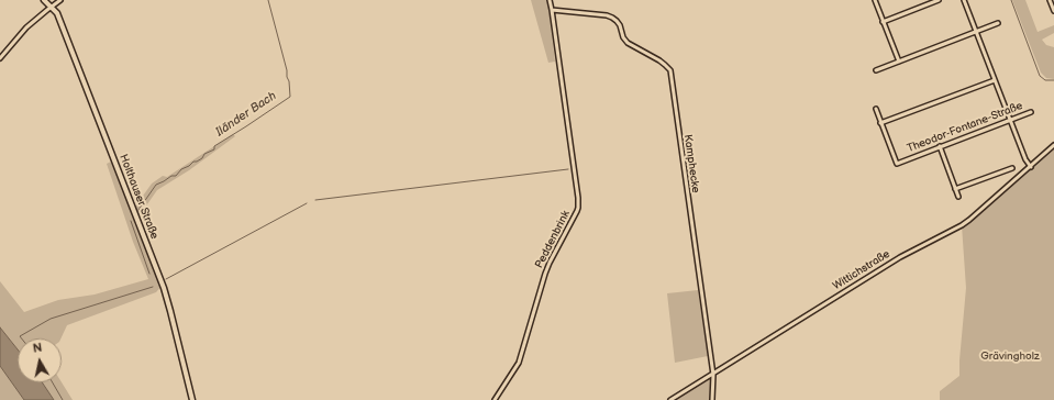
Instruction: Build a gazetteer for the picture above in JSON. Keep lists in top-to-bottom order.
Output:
{
  "streets": {
    "street": [
      "Theodor-Fontane-Straße",
      "Kamphecke",
      "Holthauser Straße",
      "Peddenbrink",
      "Wittichstraße"
    ]
  },
  "crossings": [
    ["Kamphecke", "Peddenbrink"],
    ["Kamphecke", "Wittichstraße"]
  ],
  "water": ["Iländer Bach"],
  "parks": ["Grävingholz"],
  "north": "top"
}
